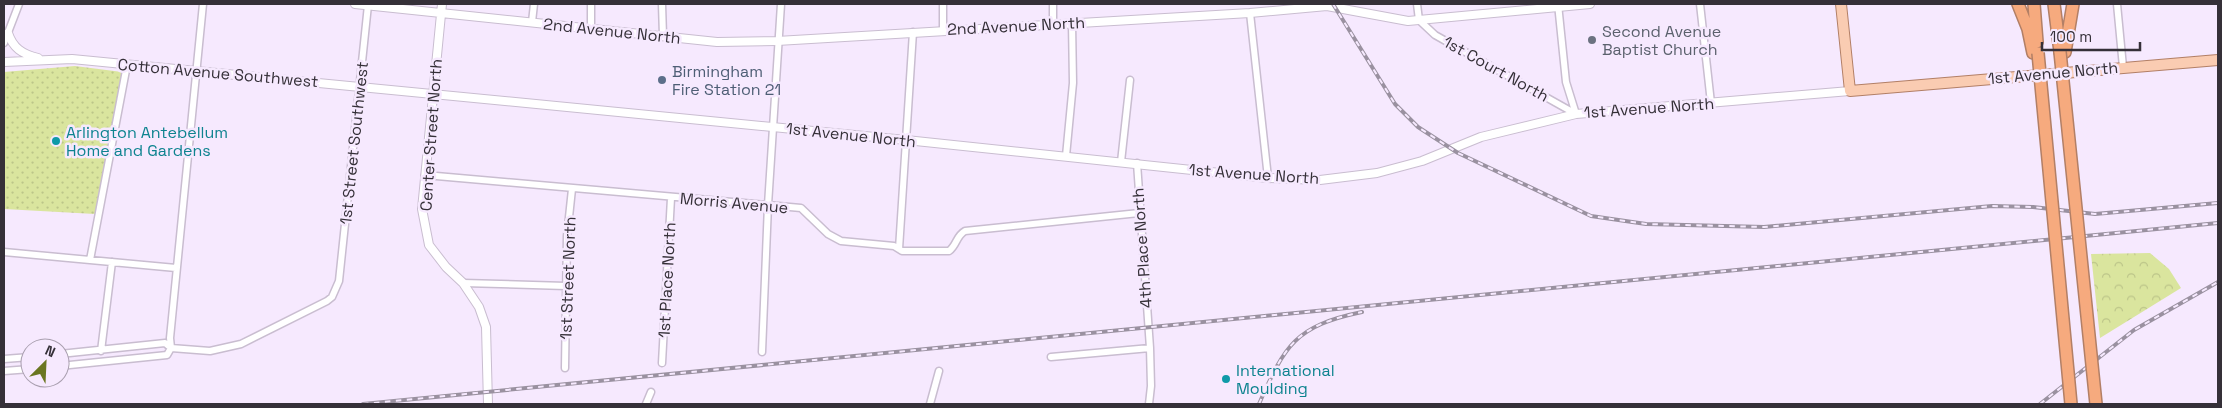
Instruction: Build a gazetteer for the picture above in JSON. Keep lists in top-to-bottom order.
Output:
{
  "streets": {
    "main road": ["1st Avenue North"],
    "street": [
      "2nd Avenue North",
      "1st Court North",
      "Cotton Avenue Southwest",
      "Center Street North",
      "1st Street Southwest",
      "Morris Avenue",
      "4th Place North",
      "1st Street North",
      "1st Place North"
    ]
  },
  "crossings": [
    ["2nd Avenue North", "1st Court North"],
    ["2nd Avenue North", "Center Street North"],
    ["2nd Avenue North", "1st Street Southwest"],
    ["1st Court North", "1st Avenue North"],
    ["Cotton Avenue Southwest", "1st Avenue North"],
    ["Cotton Avenue Southwest", "Center Street North"],
    ["Cotton Avenue Southwest", "1st Street Southwest"],
    ["1st Avenue North", "Center Street North"],
    ["1st Avenue North", "4th Place North"],
    ["Center Street North", "Morris Avenue"],
    ["Morris Avenue", "4th Place North"],
    ["Morris Avenue", "1st Street North"],
    ["Morris Avenue", "1st Place North"]
  ],
  "places": [
    "Second Avenue Baptist Church",
    "Birmingham Fire Station 21",
    "Arlington Antebellum Home and Gardens",
    "International Moulding"
  ],
  "scale_bar": "100 m",
  "north": "top right"
}
